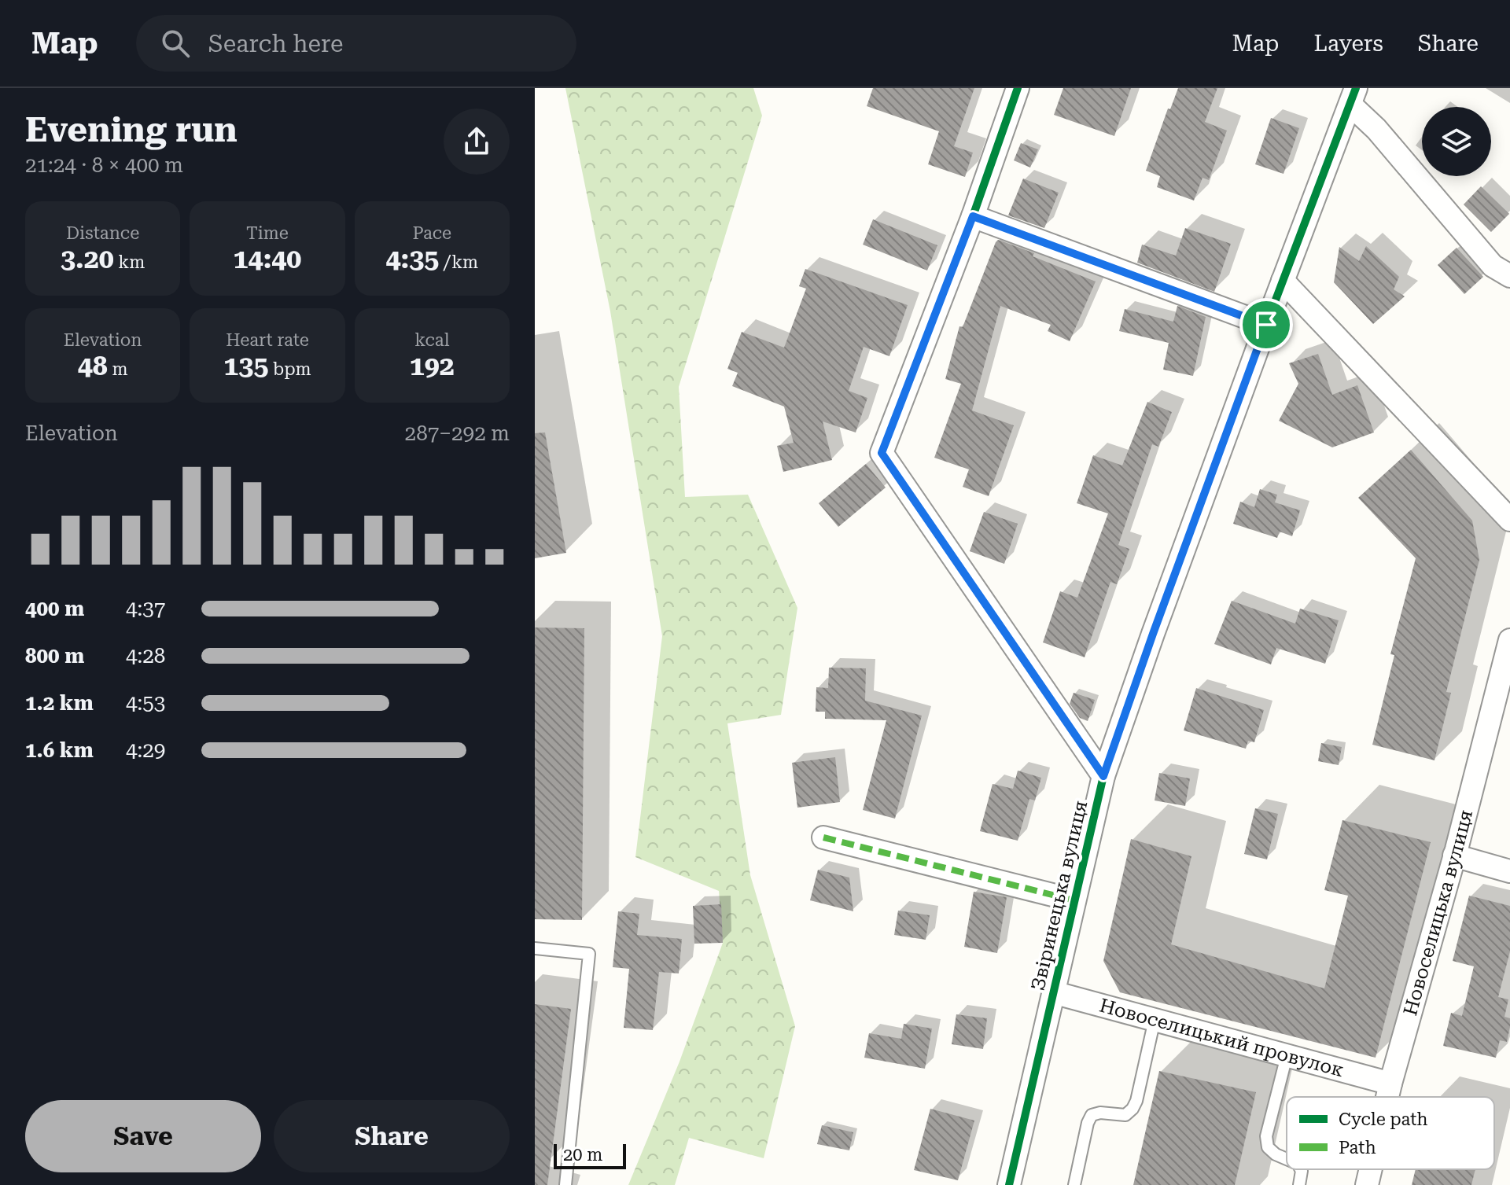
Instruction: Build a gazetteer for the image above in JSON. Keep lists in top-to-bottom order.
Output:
{
  "streets": {
    "street": ["Звіринецька вулиця", "Новоселицька вулиця", "Новоселицький провулок"]
  },
  "crossings": [
    ["Звіринецька вулиця", "Новоселицький провулок"],
    ["Новоселицька вулиця", "Новоселицький провулок"]
  ],
  "legend": ["Cycle path", "Path"],
  "scale_bar": "20 m",
  "page": {
    "header": "Map",
    "search": "Search here",
    "nav": ["Map", "Layers", "Share"],
    "heading": ["Evening run", "21:24 · 8 × 400 m"],
    "stats": [
      ["Distance", "3.20 km"],
      ["Time", "14:40"],
      ["Pace", "4:35 /km"],
      ["Elevation", "48 m"],
      ["Heart rate", "135 bpm"],
      ["kcal", "192"]
    ],
    "chart": ["Elevation", "287–292 m"],
    "list": [
      {
        "name": "400 m",
        "note": "4:37"
      },
      {
        "name": "800 m",
        "note": "4:28"
      },
      {
        "name": "1.2 km",
        "note": "4:53"
      },
      {
        "name": "1.6 km",
        "note": "4:29"
      }
    ],
    "buttons": ["Save", "Share"],
    "scale": "20 m"
  }
}
